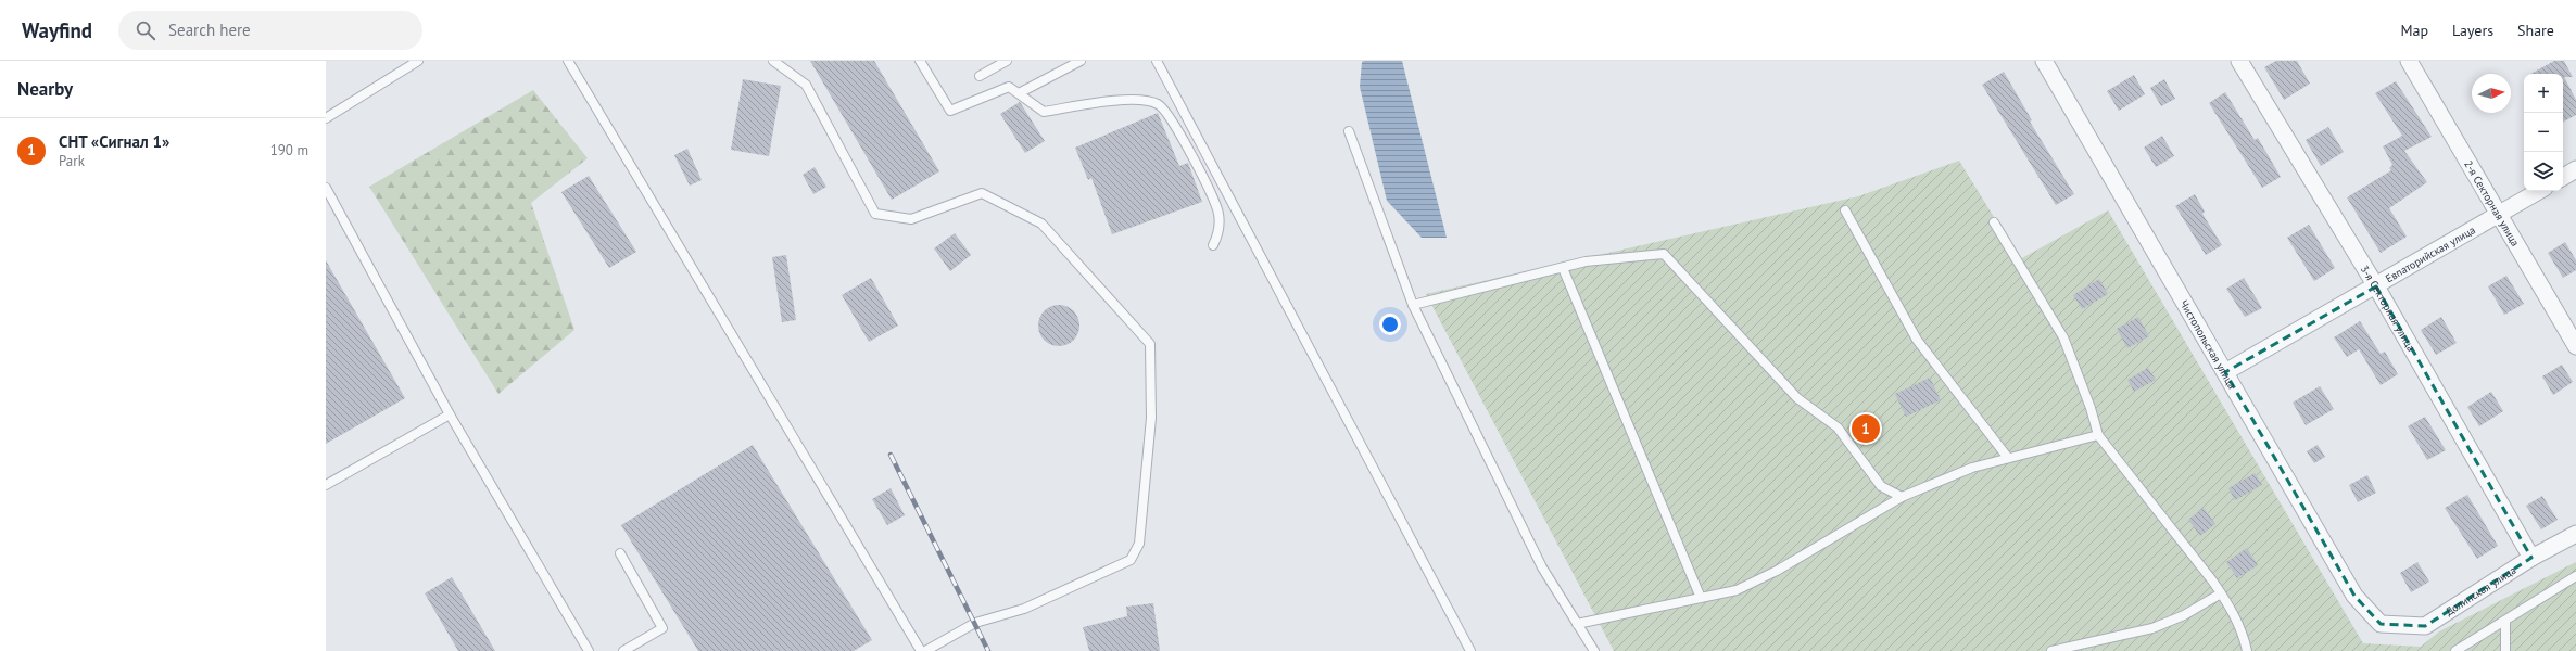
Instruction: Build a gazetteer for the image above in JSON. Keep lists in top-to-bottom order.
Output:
{
  "streets": {
    "street": [
      "2-я Секторная улица",
      "Евпаторийская улица",
      "3-я Секторная улица",
      "Чистопольская улица",
      "Долинская улица"
    ]
  },
  "crossings": [
    ["2-я Секторная улица", "Евпаторийская улица"],
    ["Евпаторийская улица", "3-я Секторная улица"],
    ["Евпаторийская улица", "Чистопольская улица"],
    ["3-я Секторная улица", "Долинская улица"],
    ["Чистопольская улица", "Долинская улица"]
  ],
  "north": "right",
  "page": {
    "header": "Wayfind",
    "search": "Search here",
    "nav": ["Map", "Layers", "Share"],
    "heading": "Nearby",
    "map_buttons": ["+", "−"],
    "list": [
      {
        "mark": "1",
        "name": "СНТ «Сигнал 1»",
        "note": "Park",
        "value": "190 m"
      }
    ],
    "pins": "1"
  }
}
